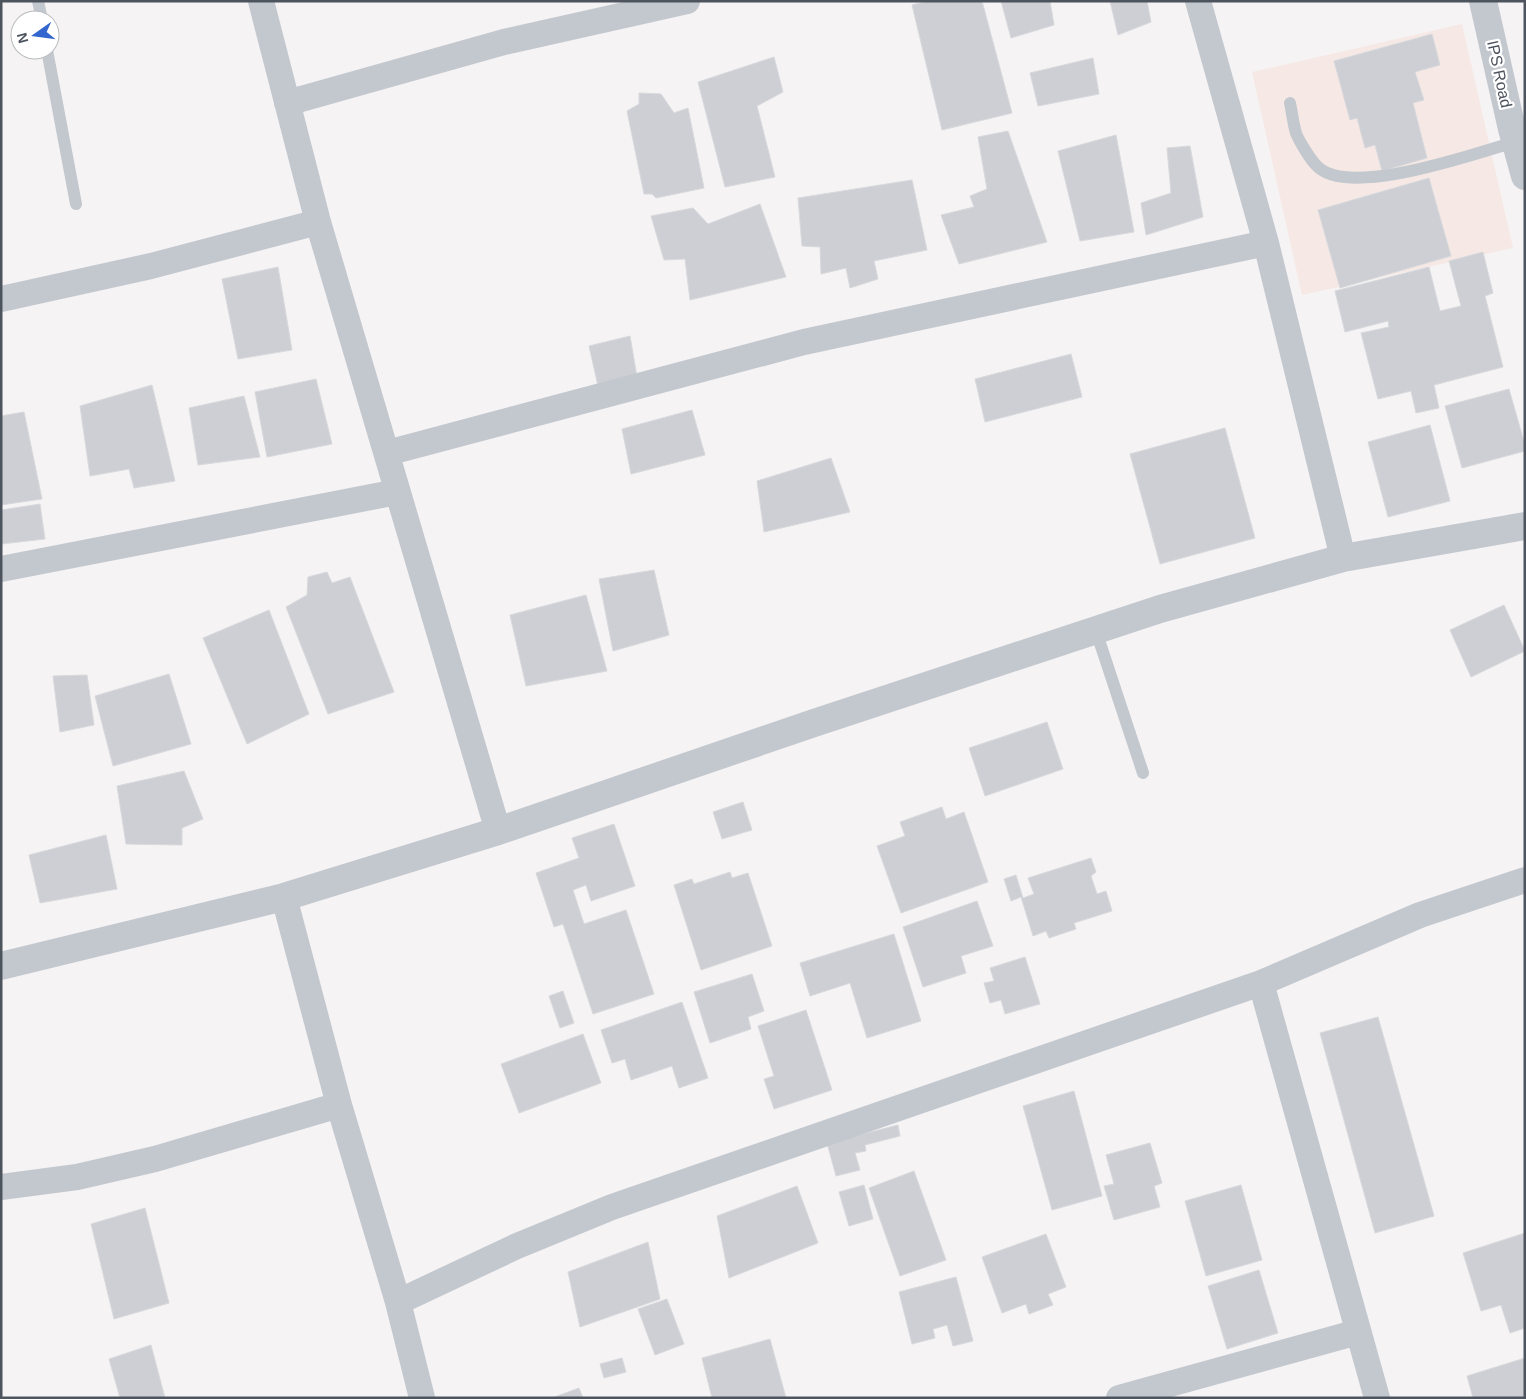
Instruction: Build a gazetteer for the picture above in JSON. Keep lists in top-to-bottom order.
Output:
{
  "streets": {
    "street": ["IPS Road"]
  },
  "north": "left"
}
